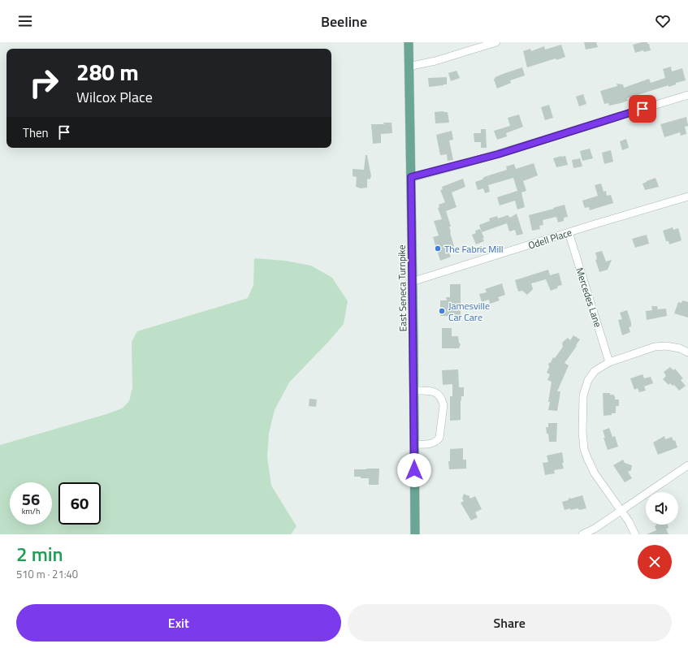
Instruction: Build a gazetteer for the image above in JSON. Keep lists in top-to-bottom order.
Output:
{
  "streets": {
    "main road": ["East Seneca Turnpike"],
    "street": ["Odell Place", "Mercedes Lane"]
  },
  "crossings": [
    ["Odell Place", "East Seneca Turnpike"],
    ["Odell Place", "Mercedes Lane"]
  ],
  "places": ["The Fabric Mill", "Jamesville Car Care"],
  "page": {
    "header": "Beeline",
    "turn": ["280 m", "Wilcox Place"],
    "then": "Then",
    "speed": "56 km/h",
    "limit": "60",
    "heading": ["2 min", "510 m · 21:40"],
    "buttons": ["Exit", "Share"]
  }
}
